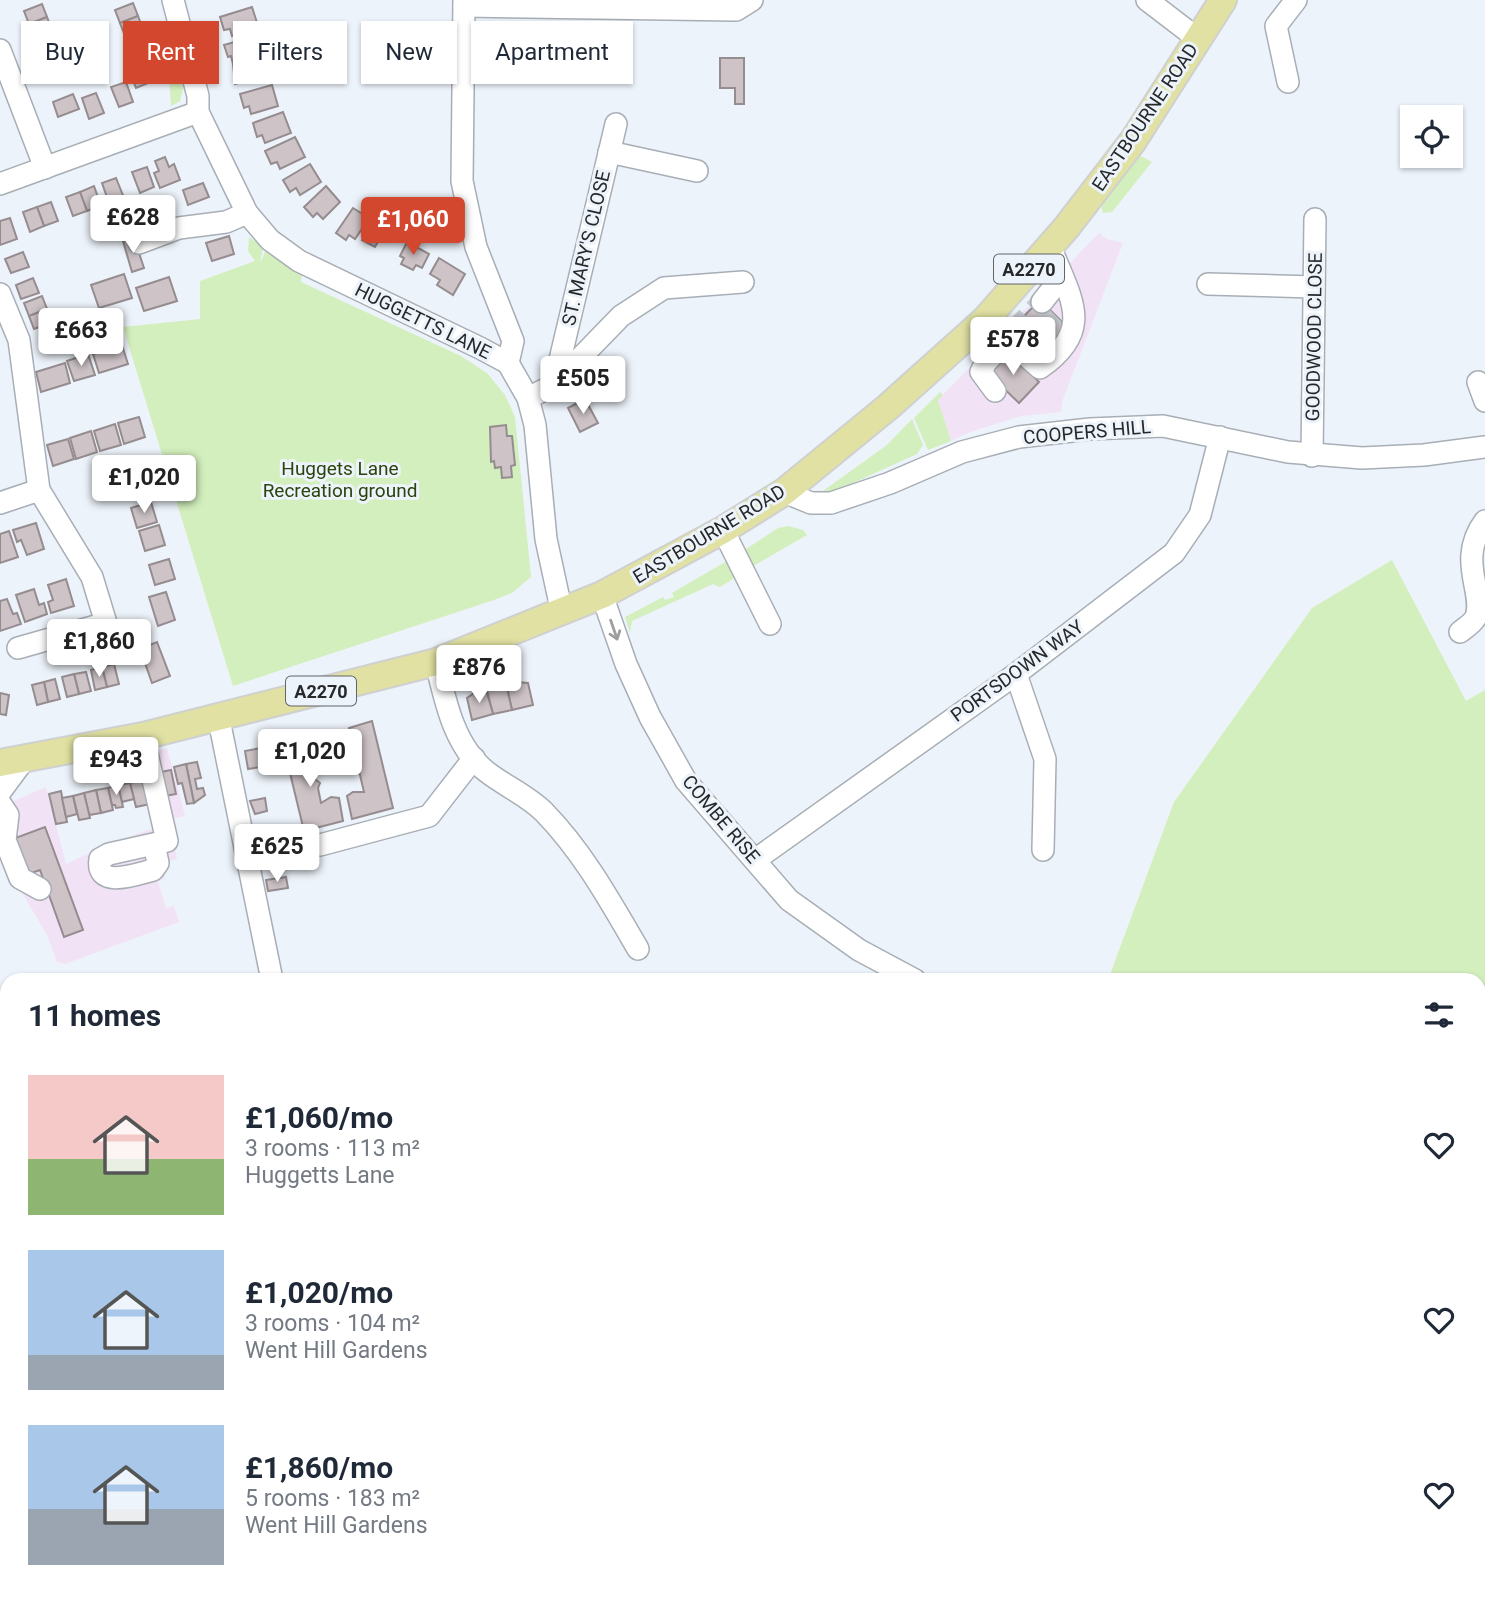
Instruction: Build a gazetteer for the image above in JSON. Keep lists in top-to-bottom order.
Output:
{
  "streets": {
    "main road": ["EASTBOURNE ROAD", "A2270"],
    "street": [
      "ST. MARY'S CLOSE",
      "HUGGETTS LANE",
      "GOODWOOD CLOSE",
      "COOPERS HILL",
      "PORTSDOWN WAY",
      "COMBE RISE"
    ]
  },
  "crossings": [
    ["EASTBOURNE ROAD", "HUGGETTS LANE"],
    ["EASTBOURNE ROAD", "COOPERS HILL"],
    ["EASTBOURNE ROAD", "COMBE RISE"],
    ["GOODWOOD CLOSE", "COOPERS HILL"],
    ["COOPERS HILL", "PORTSDOWN WAY"],
    ["PORTSDOWN WAY", "COMBE RISE"]
  ],
  "parks": ["Huggets Lane Recreation ground"],
  "page": {
    "chip": [
      "Buy",
      "Rent",
      "Filters",
      "New",
      "Apartment"
    ],
    "price": [
      "£628",
      "£1,060",
      "£663",
      "£578",
      "£505",
      "£1,020",
      "£1,860",
      "£876",
      "£1,020",
      "£943",
      "£625"
    ],
    "heading": "11 homes",
    "list": [
      {
        "name": "£1,060/mo",
        "note": "3 rooms · 113 m² · Huggetts Lane"
      },
      {
        "name": "£1,020/mo",
        "note": "3 rooms · 104 m² · Went Hill Gardens"
      },
      {
        "name": "£1,860/mo",
        "note": "5 rooms · 183 m² · Went Hill Gardens"
      }
    ]
  }
}
